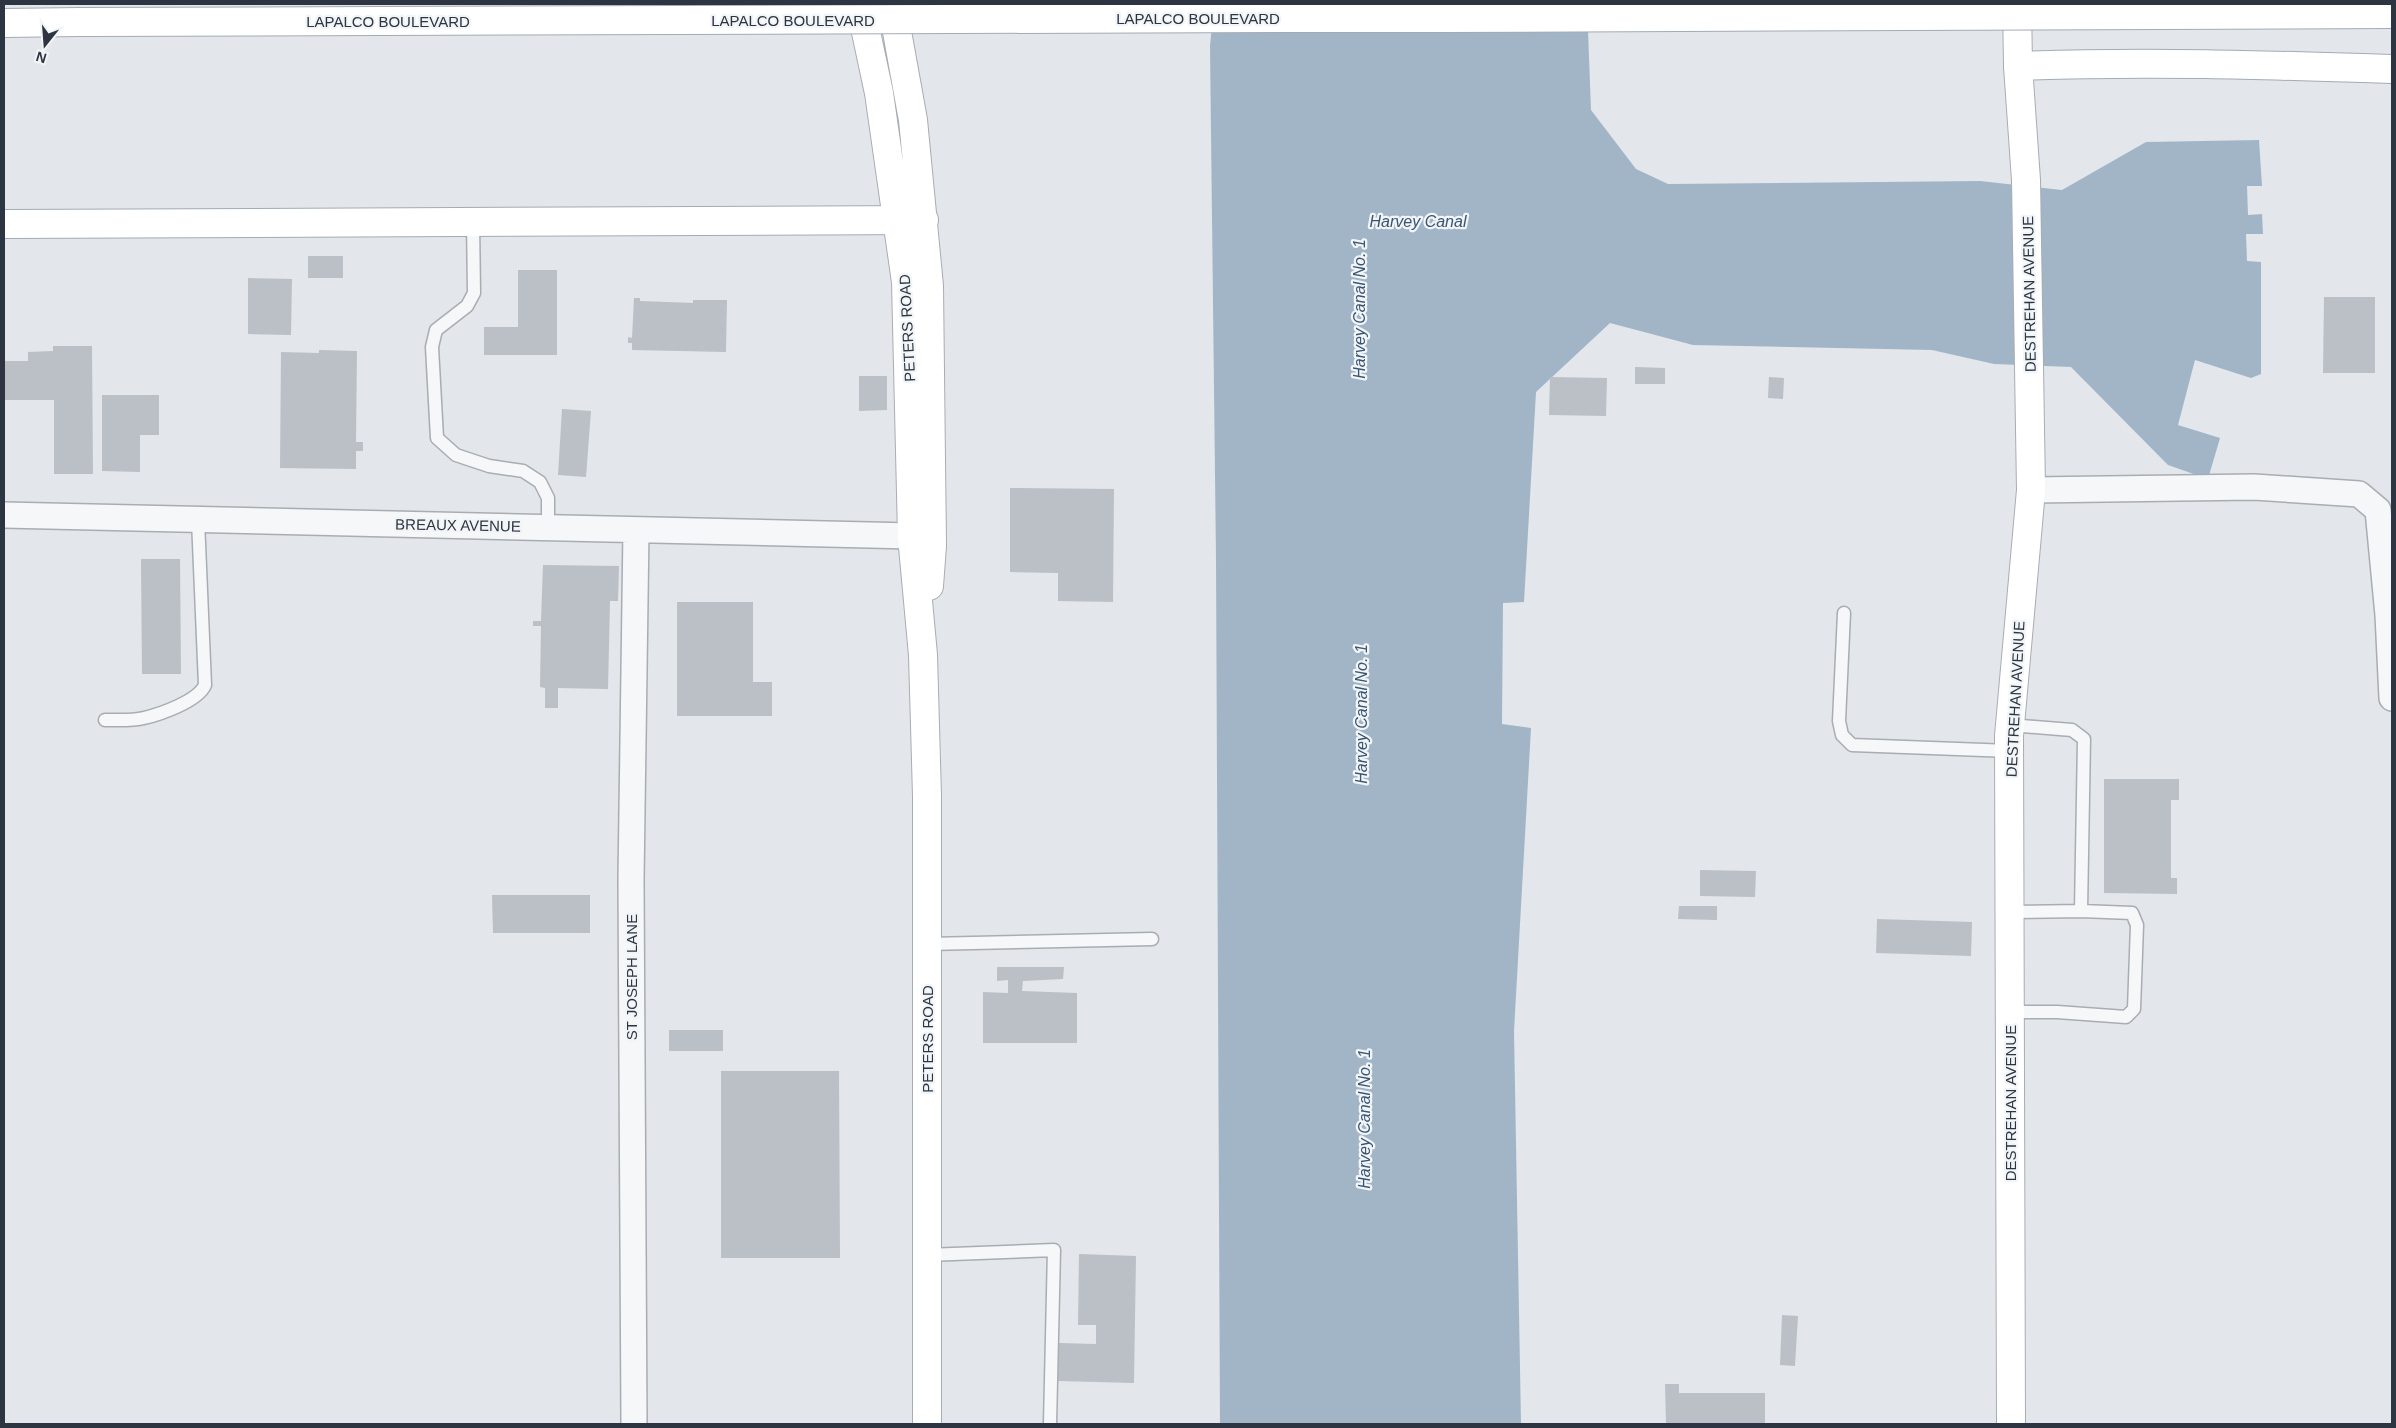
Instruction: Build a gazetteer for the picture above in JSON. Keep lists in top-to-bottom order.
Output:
{
  "streets": {
    "main road": ["LAPALCO BOULEVARD", "DESTREHAN AVENUE", "PETERS ROAD"],
    "street": ["BREAUX AVENUE", "ST JOSEPH LANE"]
  },
  "crossings": [
    ["PETERS ROAD", "BREAUX AVENUE"],
    ["BREAUX AVENUE", "ST JOSEPH LANE"]
  ],
  "water": ["Harvey Canal", "Harvey Canal No. 1"],
  "north": "bottom"
}
